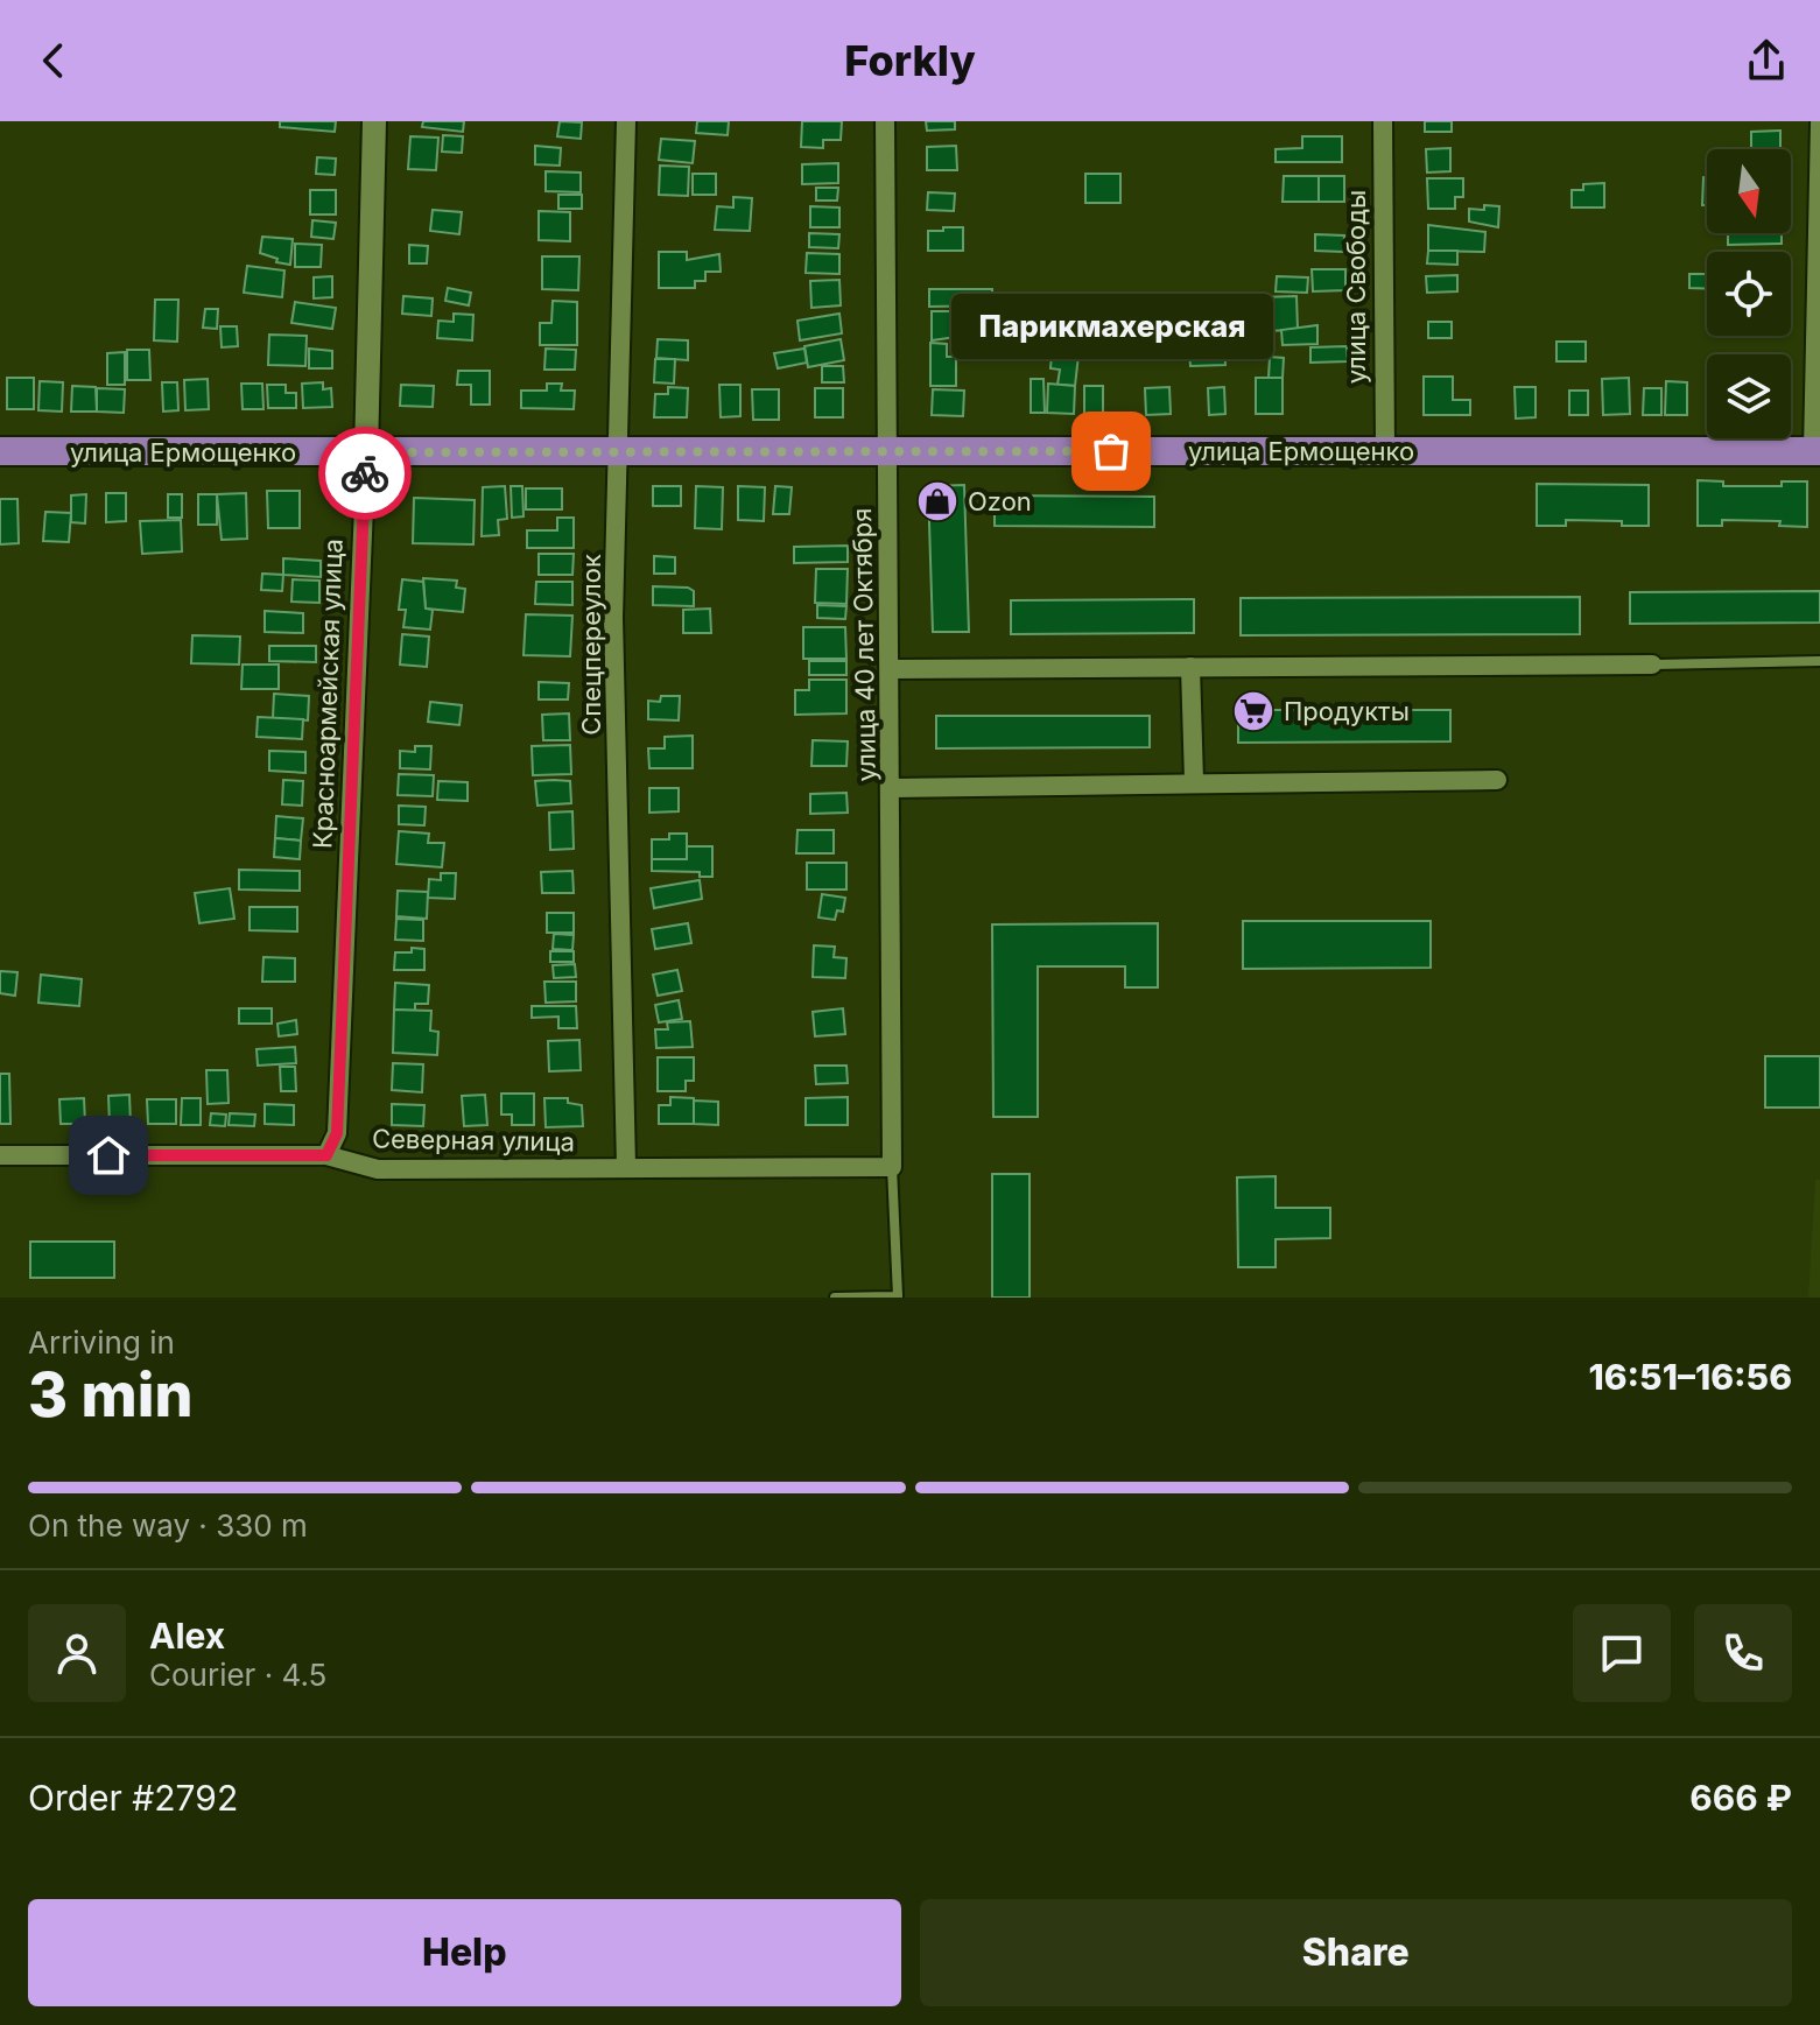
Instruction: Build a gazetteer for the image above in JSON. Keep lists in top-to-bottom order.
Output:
{
  "streets": {
    "highway": ["улица Ермощенко"],
    "street": [
      "улица Свободы",
      "Спецпереулок",
      "улица 40 лет Октября",
      "Красноармейская улица",
      "Северная улица"
    ]
  },
  "crossings": [
    ["улица Свободы", "улица Ермощенко"],
    ["улица Ермощенко", "Спецпереулок"],
    ["улица Ермощенко", "улица 40 лет Октября"],
    ["улица Ермощенко", "Красноармейская улица"],
    ["Спецпереулок", "Северная улица"],
    ["улица 40 лет Октября", "Северная улица"],
    ["Красноармейская улица", "Северная улица"]
  ],
  "places": {
    "other": ["Парикмахерская"],
    "shop": ["Ozon"],
    "supermarket": ["Продукты"]
  },
  "north": "bottom",
  "page": {
    "header": "Forkly",
    "bubble": "Парикмахерская",
    "heading": ["3 min", "Arriving in", "16:51–16:56"],
    "panel": [
      "Alex",
      "Courier · 4.5",
      "Order #2792",
      "666 ₽"
    ],
    "bar": "On the way · 330 m",
    "buttons": ["Help", "Share"]
  }
}
